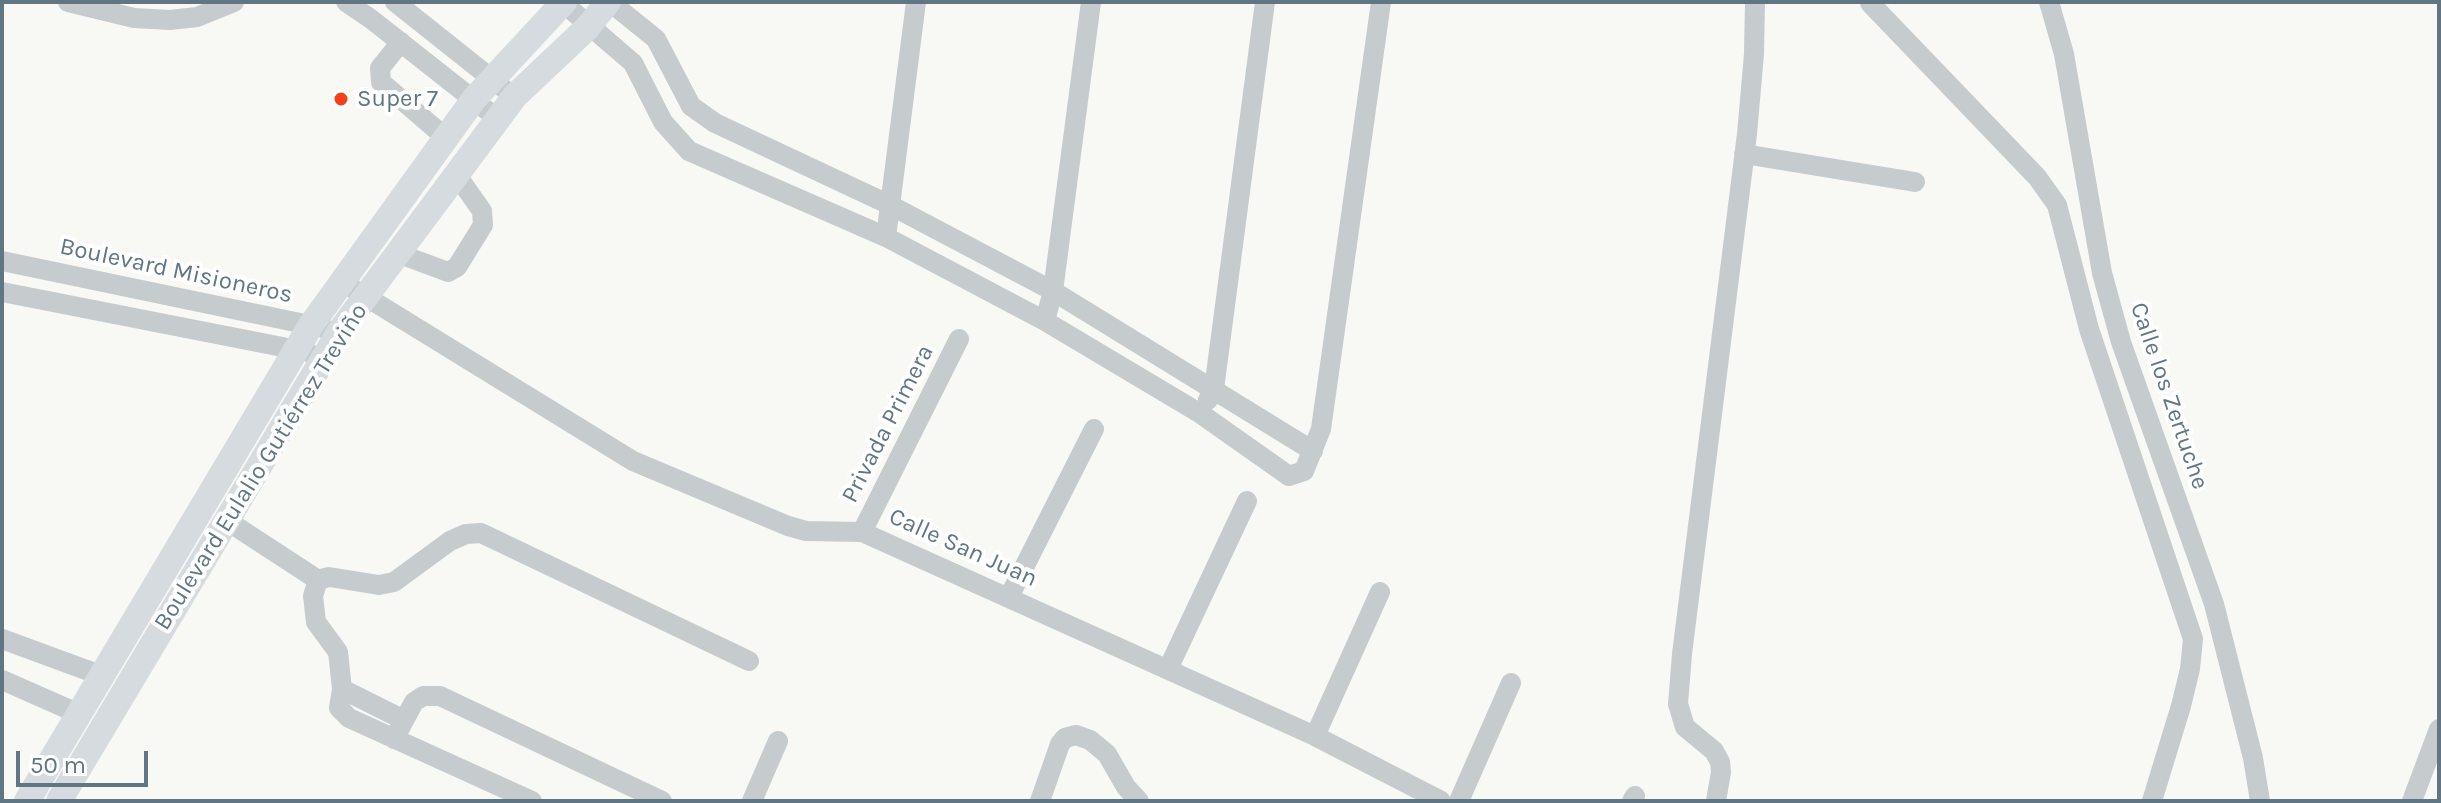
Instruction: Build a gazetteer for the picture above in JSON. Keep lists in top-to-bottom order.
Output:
{
  "streets": {
    "main road": ["Boulevard Eulalio Gutiérrez Treviño"],
    "street": [
      "Boulevard Misioneros",
      "Calle los Zertuche",
      "Privada Primera",
      "Calle San Juan"
    ]
  },
  "crossings": [
    ["Boulevard Misioneros", "Boulevard Eulalio Gutiérrez Treviño"],
    ["Privada Primera", "Calle San Juan"],
    ["Boulevard Eulalio Gutiérrez Treviño", "Calle San Juan"]
  ],
  "places": ["Super 7"],
  "scale_bar": "50 m"
}
